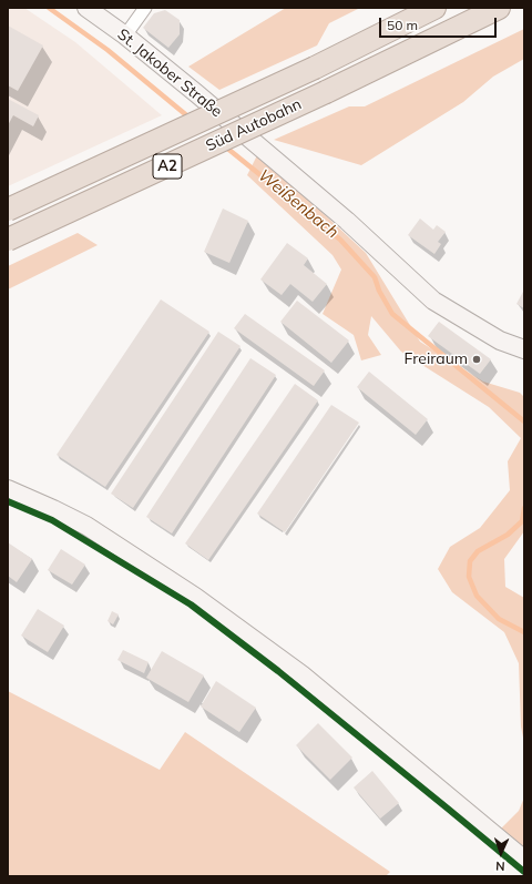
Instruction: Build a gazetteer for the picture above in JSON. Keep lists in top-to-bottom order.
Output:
{
  "streets": {
    "highway": ["Süd Autobahn", "A2"],
    "main road": ["St. Jakober Straße"]
  },
  "water": ["Weißenbach"],
  "places": ["Freiraum"],
  "scale_bar": "50 m",
  "north": "bottom"
}
